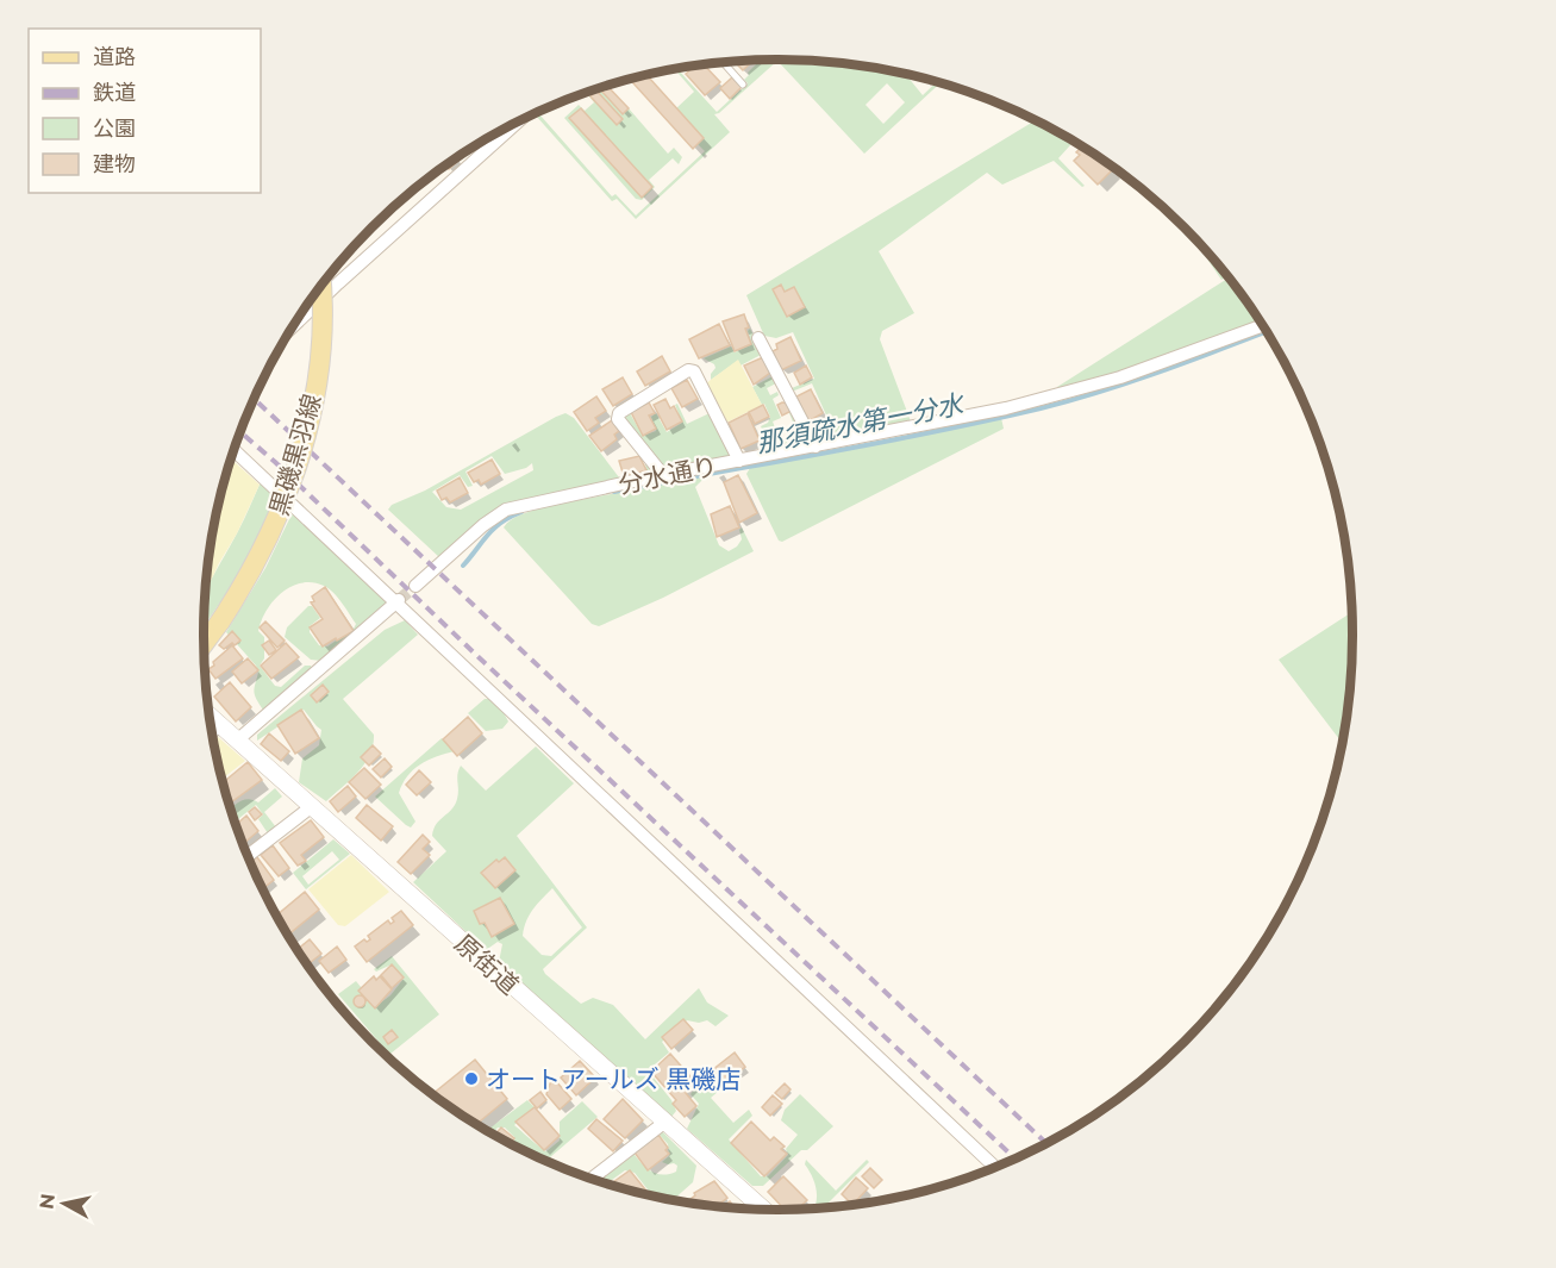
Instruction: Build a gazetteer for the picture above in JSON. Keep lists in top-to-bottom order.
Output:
{
  "streets": {
    "main road": ["黒磯黒羽線"],
    "street": ["分水通り", "原街道"]
  },
  "water": ["那須疏水第一分水"],
  "places": ["オートアールズ 黒磯店"],
  "legend": [
    "道路",
    "鉄道",
    "公園",
    "建物"
  ],
  "north": "left"
}
